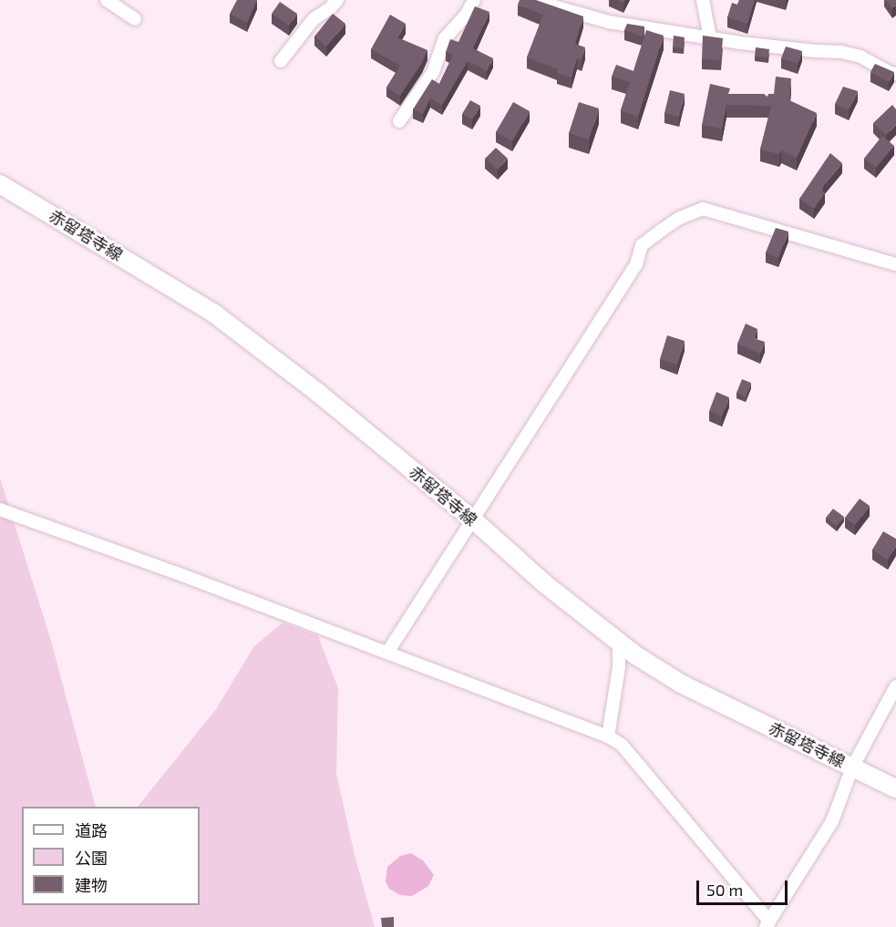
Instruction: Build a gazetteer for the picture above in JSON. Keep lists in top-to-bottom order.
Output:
{
  "streets": {
    "main road": ["赤留塔寺線"]
  },
  "legend": ["道路", "公園", "建物"],
  "scale_bar": "50 m"
}
